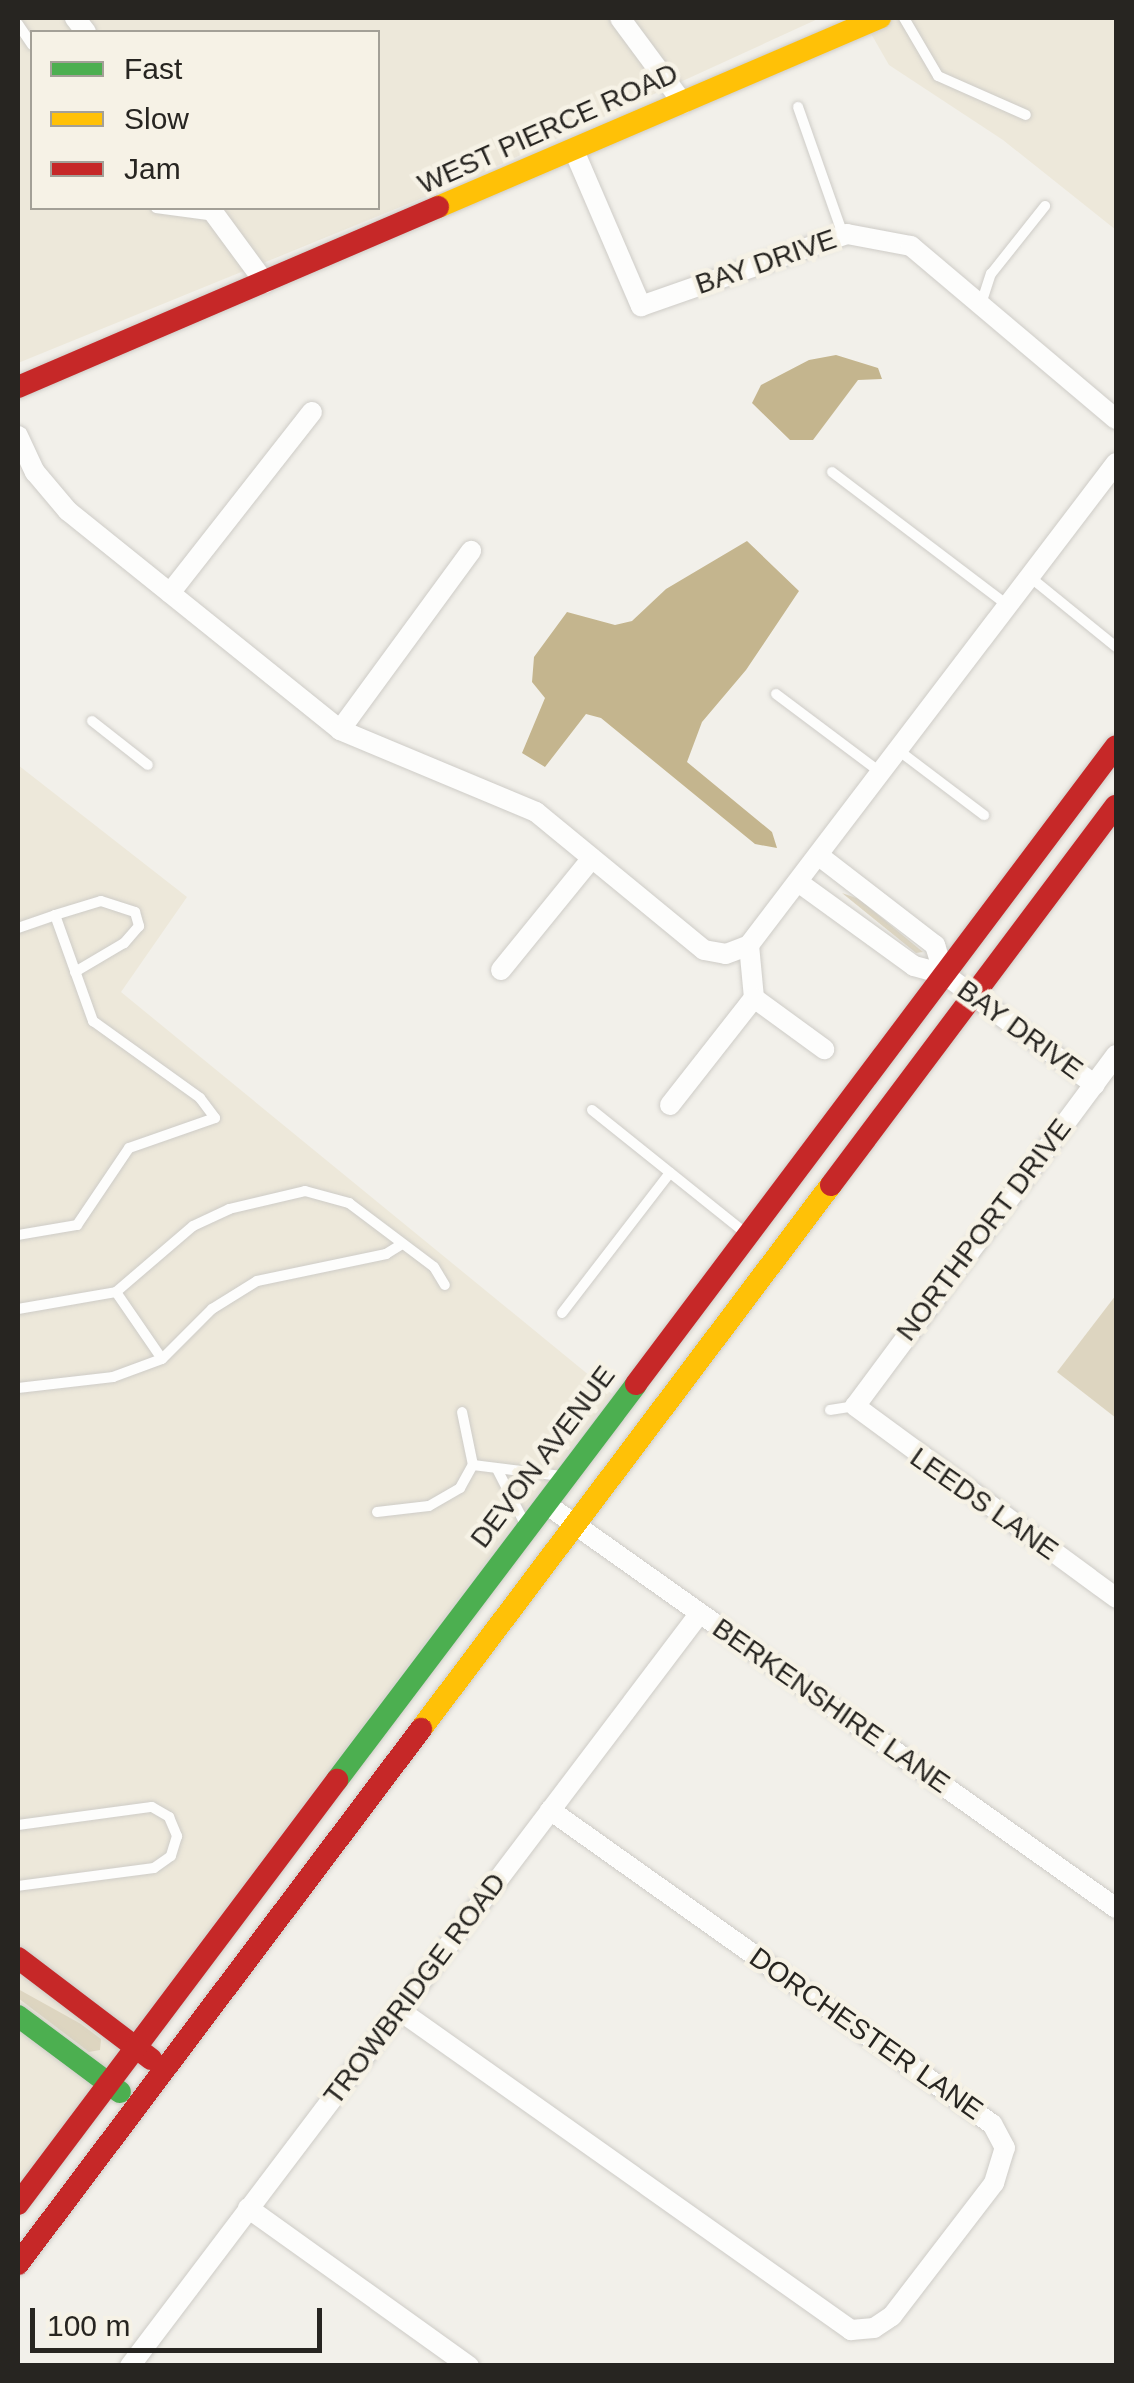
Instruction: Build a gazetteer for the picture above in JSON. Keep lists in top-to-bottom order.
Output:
{
  "streets": {
    "main road": ["WEST PIERCE ROAD", "DEVON AVENUE"],
    "street": [
      "BAY DRIVE",
      "NORTHPORT DRIVE",
      "LEEDS LANE",
      "BERKENSHIRE LANE",
      "TROWBRIDGE ROAD",
      "DORCHESTER LANE"
    ]
  },
  "crossings": [
    ["WEST PIERCE ROAD", "BAY DRIVE"],
    ["BAY DRIVE", "NORTHPORT DRIVE"],
    ["BAY DRIVE", "DEVON AVENUE"],
    ["NORTHPORT DRIVE", "LEEDS LANE"],
    ["DEVON AVENUE", "BERKENSHIRE LANE"],
    ["BERKENSHIRE LANE", "TROWBRIDGE ROAD"],
    ["TROWBRIDGE ROAD", "DORCHESTER LANE"]
  ],
  "legend": ["Fast", "Slow", "Jam"],
  "scale_bar": "100 m"
}
